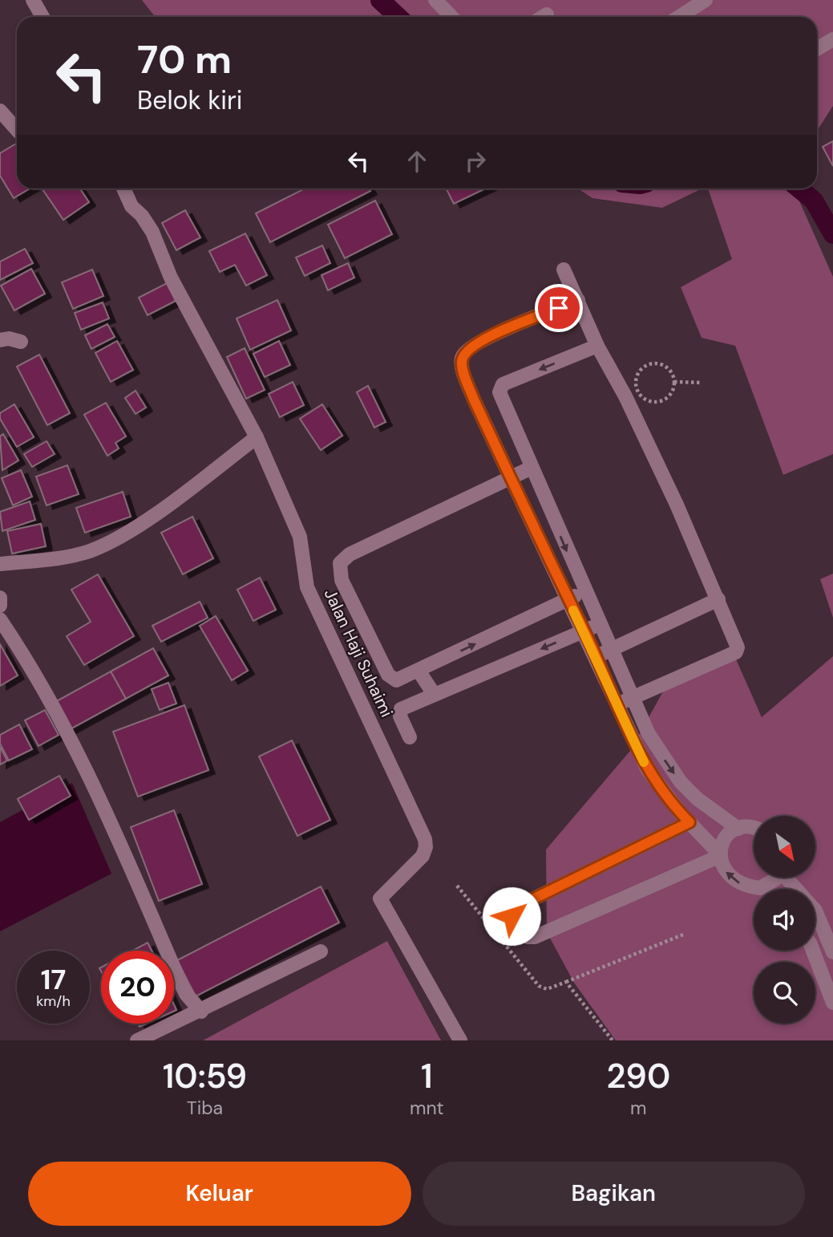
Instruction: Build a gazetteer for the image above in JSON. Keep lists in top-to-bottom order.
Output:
{
  "streets": {
    "street": ["Jalan Haji Suhaimi"]
  },
  "north": "bottom right",
  "page": {
    "turn": ["70 m", "Belok kiri"],
    "speed": "17 km/h",
    "limit": "20",
    "eta": [
      "10:59",
      "Tiba",
      "1",
      "mnt",
      "290",
      "m"
    ],
    "buttons": ["Keluar", "Bagikan"]
  }
}
